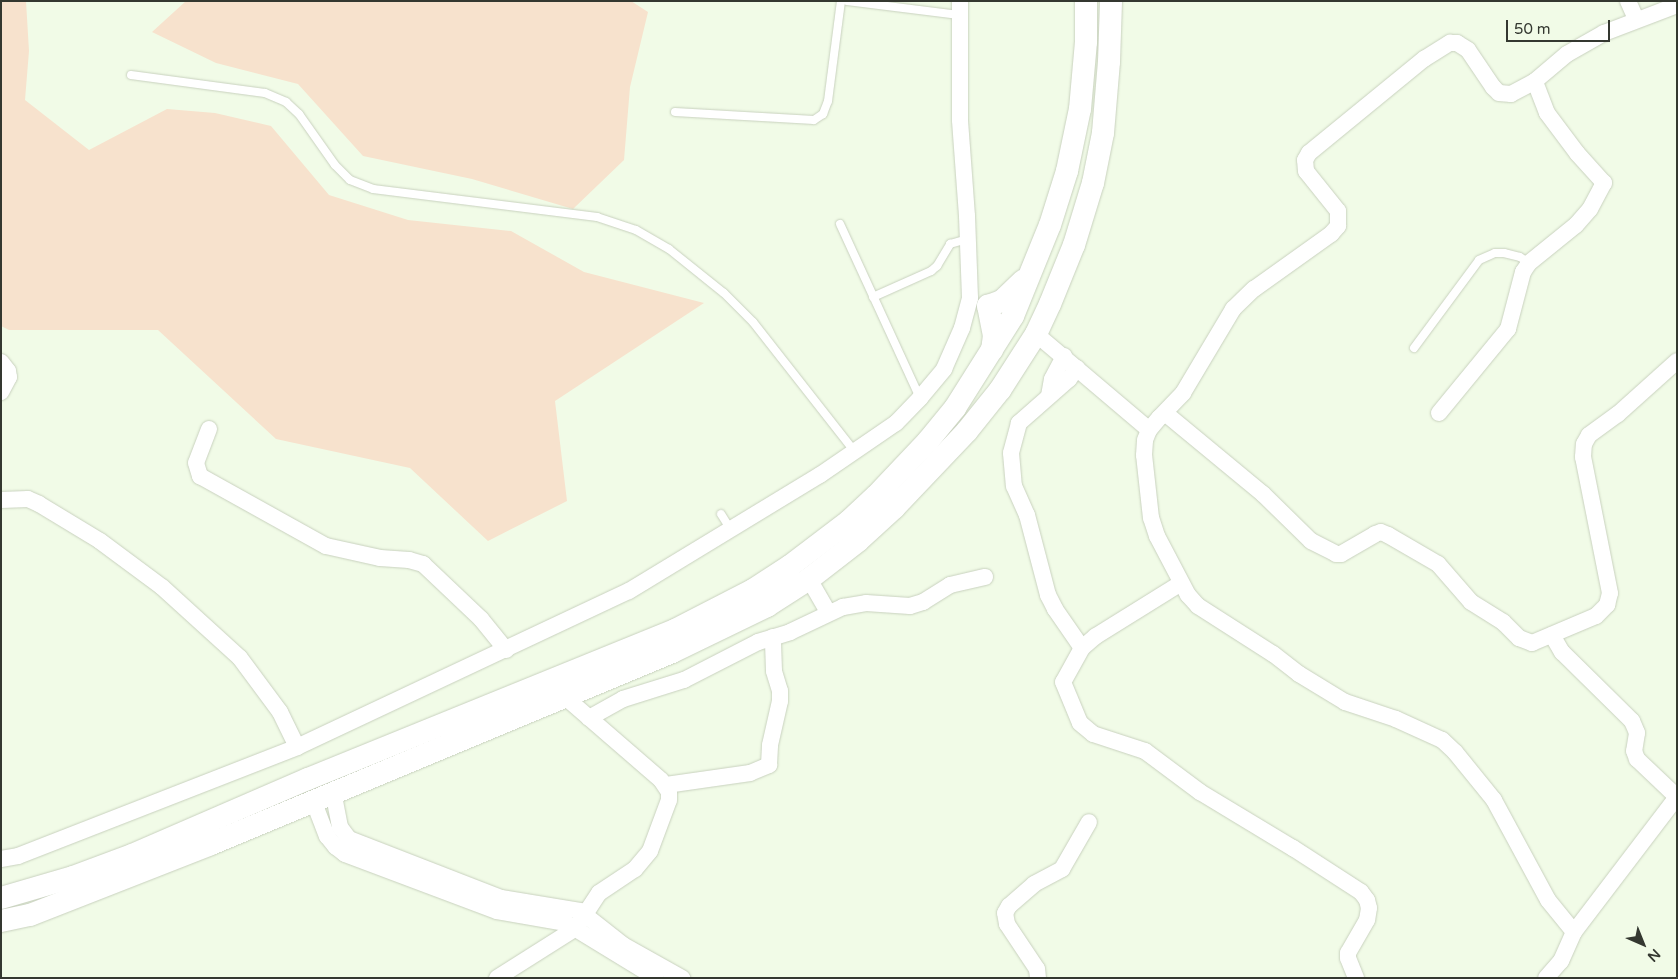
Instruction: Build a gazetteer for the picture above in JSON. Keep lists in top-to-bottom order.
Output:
{
  "scale_bar": "50 m",
  "north": "bottom right"
}
